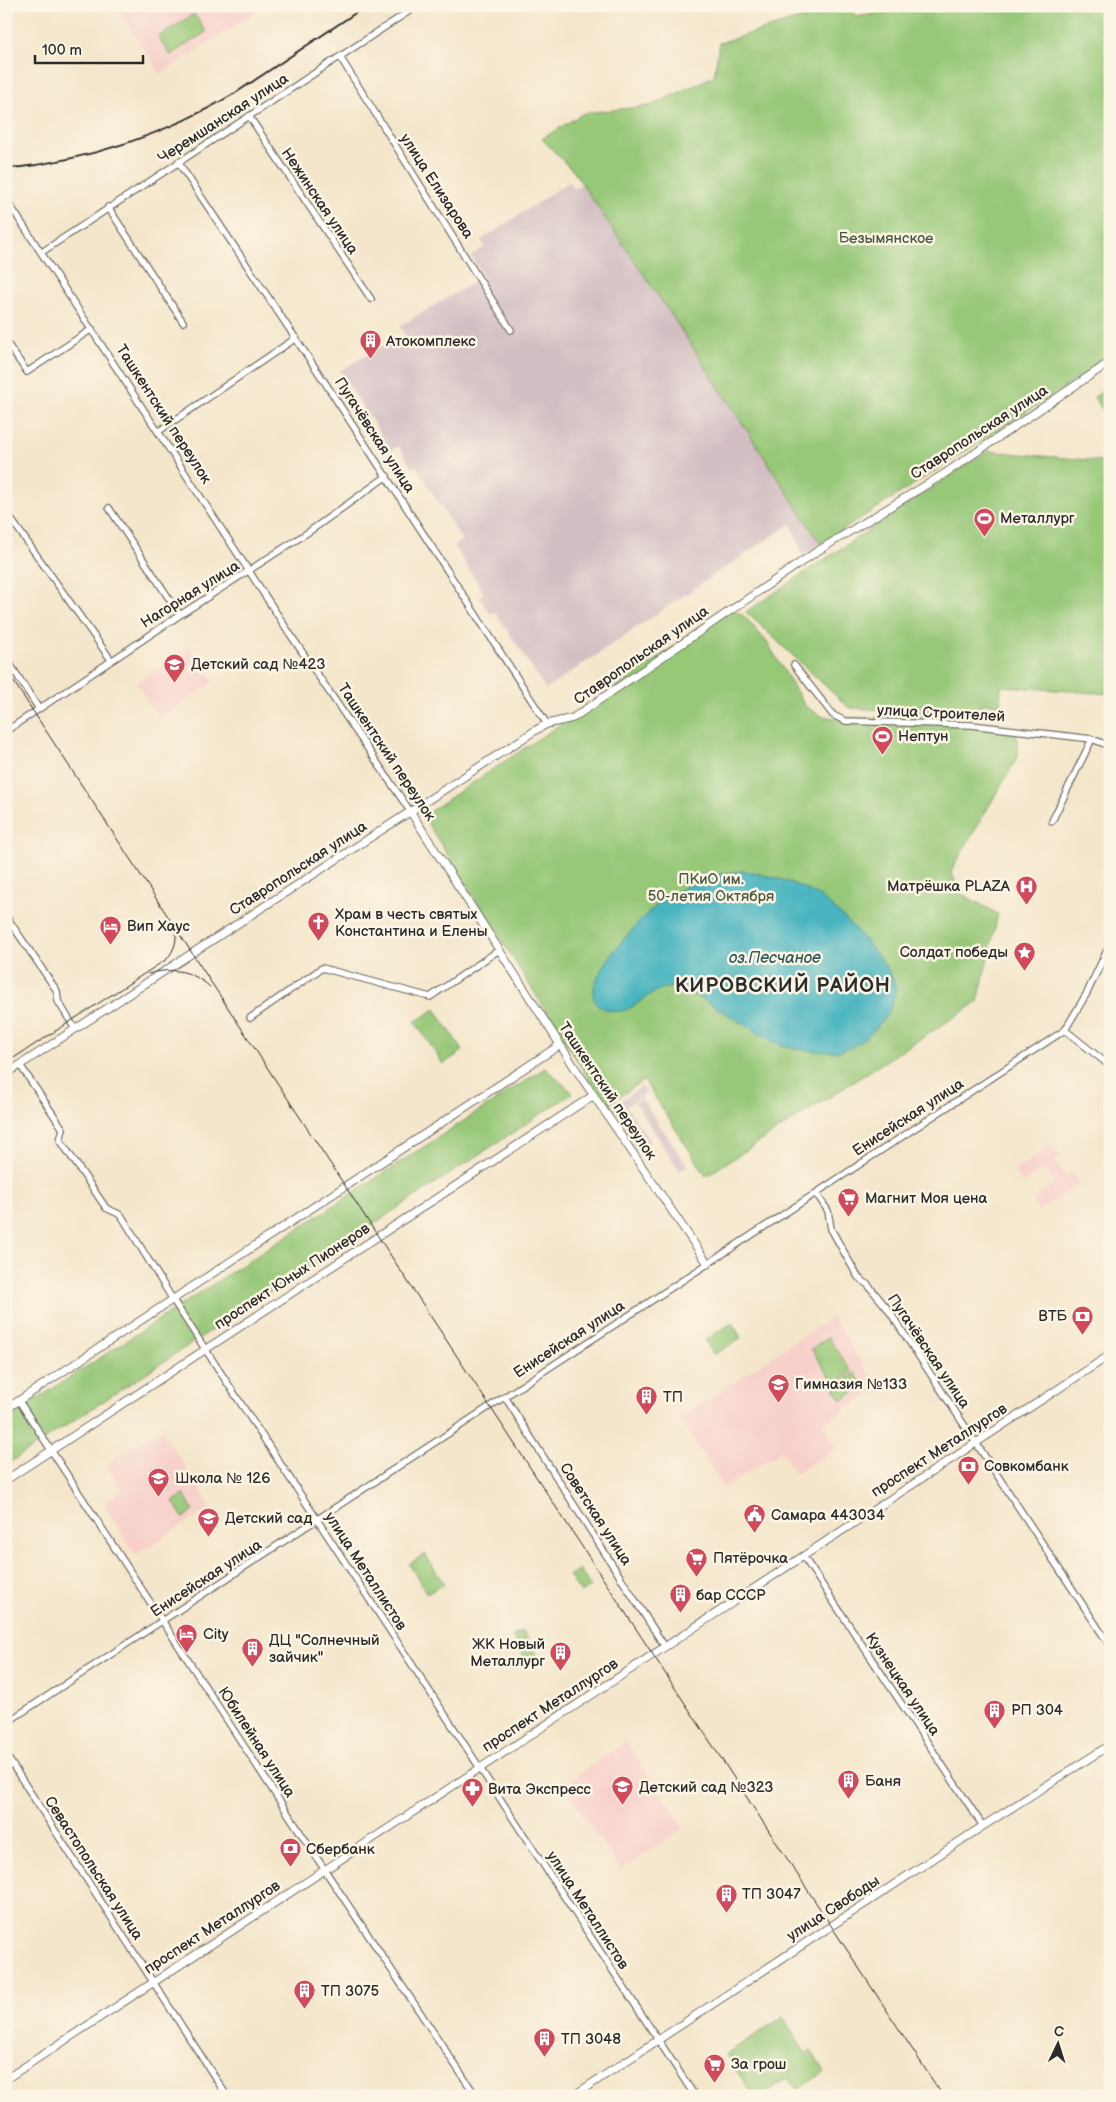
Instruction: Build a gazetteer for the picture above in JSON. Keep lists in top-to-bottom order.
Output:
{
  "streets": {
    "street": [
      "Черемшанская улица",
      "улица Елизарова",
      "Нежинская улица",
      "Ташкентский переулок",
      "Ставропольская улица",
      "Пугачёвская улица",
      "Нагорная улица",
      "улица Строителей",
      "Енисейская улица",
      "проспект Юных Пионеров",
      "проспект Металлургов",
      "Советская улица",
      "улица Металлистов",
      "Кузнецкая улица",
      "Юбилейная улица",
      "Севастопольская улица",
      "улица Свободы"
    ]
  },
  "crossings": [
    ["Черемшанская улица", "улица Елизарова"],
    ["Черемшанская улица", "Нежинская улица"],
    ["Черемшанская улица", "Ташкентский переулок"],
    ["Черемшанская улица", "Пугачёвская улица"],
    ["Ташкентский переулок", "Ставропольская улица"],
    ["Ташкентский переулок", "Нагорная улица"],
    ["Ташкентский переулок", "Енисейская улица"],
    ["Ташкентский переулок", "проспект Юных Пионеров"],
    ["Ставропольская улица", "Пугачёвская улица"],
    ["Ставропольская улица", "улица Металлистов"],
    ["Пугачёвская улица", "Нагорная улица"],
    ["Пугачёвская улица", "Енисейская улица"],
    ["Пугачёвская улица", "проспект Металлургов"],
    ["Енисейская улица", "Советская улица"],
    ["Енисейская улица", "улица Металлистов"],
    ["Енисейская улица", "Юбилейная улица"],
    ["проспект Юных Пионеров", "улица Металлистов"],
    ["проспект Юных Пионеров", "Юбилейная улица"],
    ["проспект Металлургов", "Советская улица"],
    ["проспект Металлургов", "улица Металлистов"],
    ["проспект Металлургов", "Кузнецкая улица"],
    ["проспект Металлургов", "Юбилейная улица"],
    ["проспект Металлургов", "Севастопольская улица"],
    ["улица Металлистов", "улица Свободы"],
    ["Кузнецкая улица", "улица Свободы"]
  ],
  "districts": ["КИРОВСКИЙ РАЙОН"],
  "water": ["оз.Песчаное"],
  "parks": ["Безымянское", "ПКиО им. 50-летия Октября"],
  "places": {
    "building": [
      "Атокомплекс",
      "ТП",
      "бар СССР",
      "ДЦ \"Солнечный зайчик\"",
      "ЖК Новый Металлург",
      "РП 304",
      "Баня",
      "ТП 3047",
      "ТП 3075",
      "ТП 3048"
    ],
    "sports": ["Металлург", "Нептун"],
    "school or university": [
      "Детский сад №423",
      "Гимназия №133",
      "Школа № 126",
      "Детский сад",
      "Детский сад №323"
    ],
    "hospital": ["Матрёшка PLAZA"],
    "church": ["Храм в честь святых Константина и Елены"],
    "hotel": ["Вип Хаус", "City"],
    "place": ["Солдат победы"],
    "supermarket": ["Магнит Моя цена", "Пятёрочка", "За грош"],
    "bank": ["ВТБ", "Совкомбанк", "Сбербанк"],
    "public building": ["Самара 443034"],
    "pharmacy": ["Вита Экспресс"]
  },
  "scale_bar": "100 m",
  "north": "top"
}
